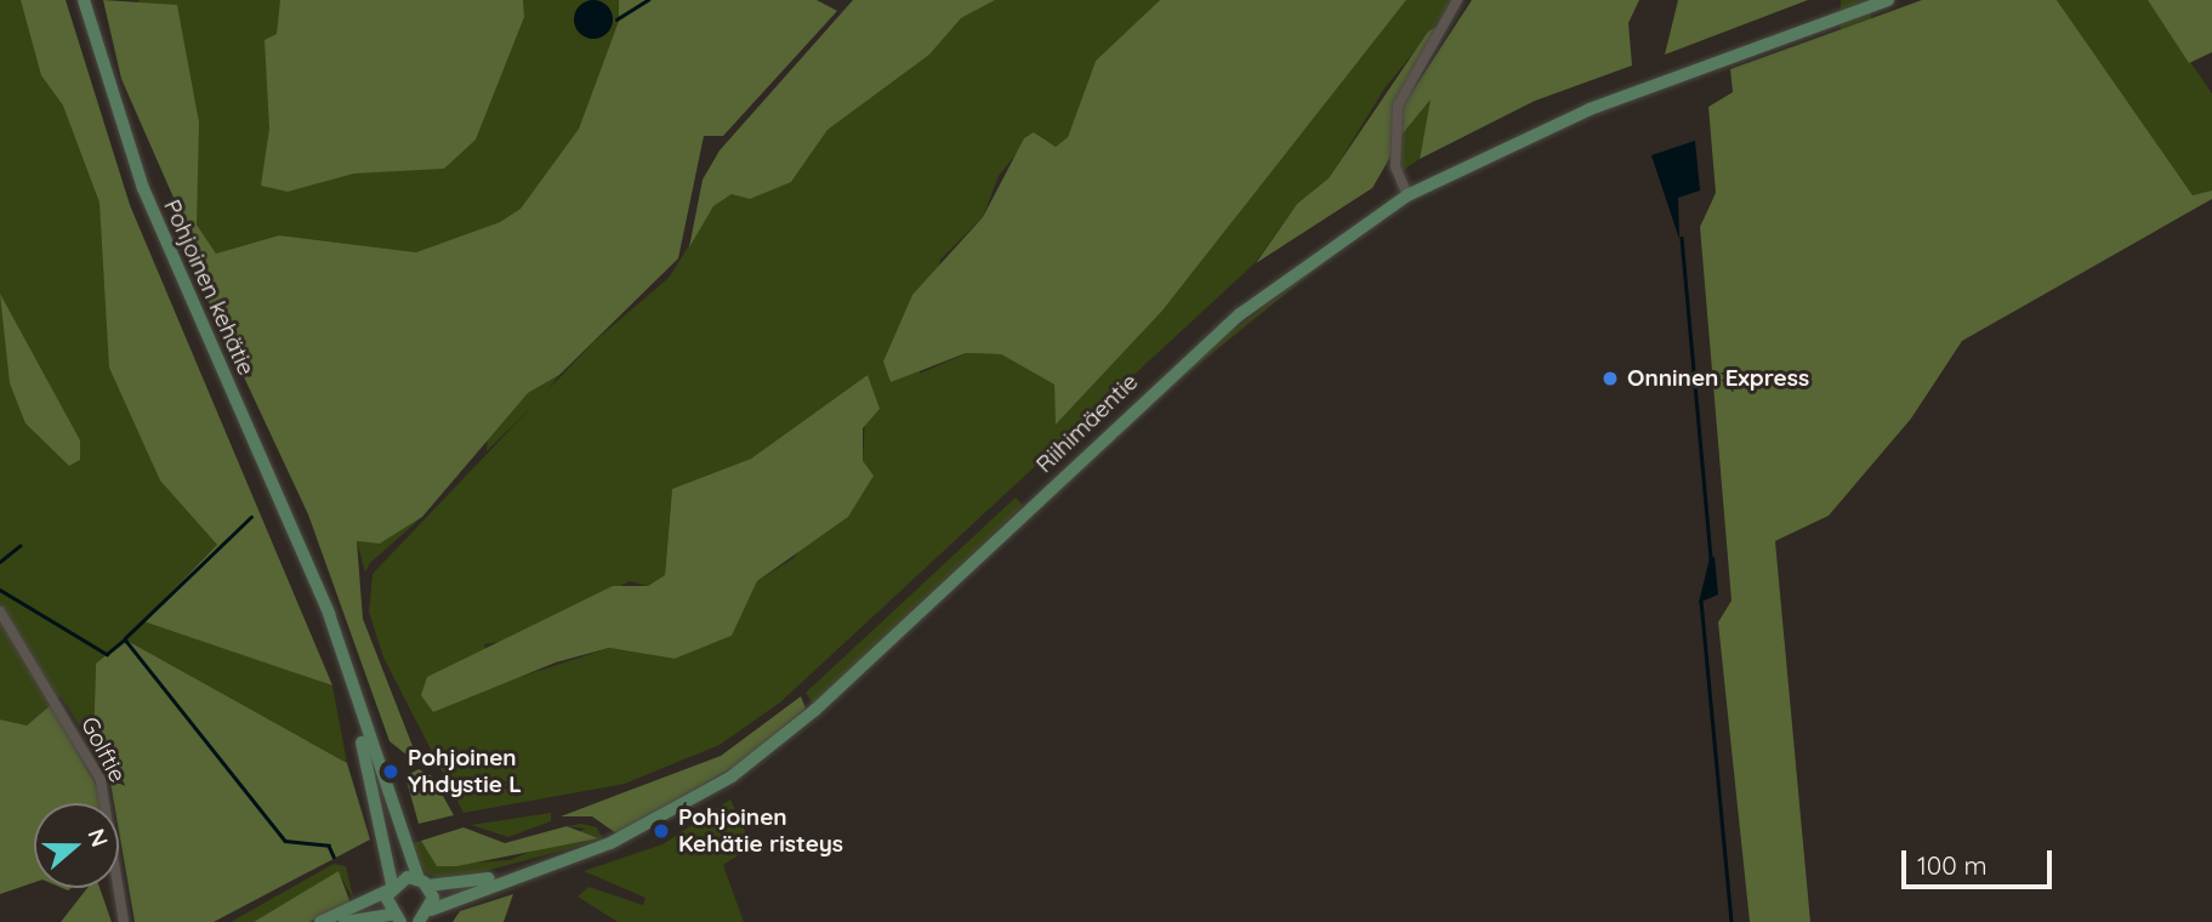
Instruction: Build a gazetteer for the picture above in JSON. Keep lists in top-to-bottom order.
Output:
{
  "streets": {
    "street": ["Pohjoinen kehätie", "Riihimäentie", "Golftie"]
  },
  "crossings": [
    ["Pohjoinen kehätie", "Riihimäentie"]
  ],
  "places": ["Onninen Express", "Pohjoinen Yhdystie L", "Pohjoinen Kehätie risteys"],
  "scale_bar": "100 m",
  "north": "right"
}
